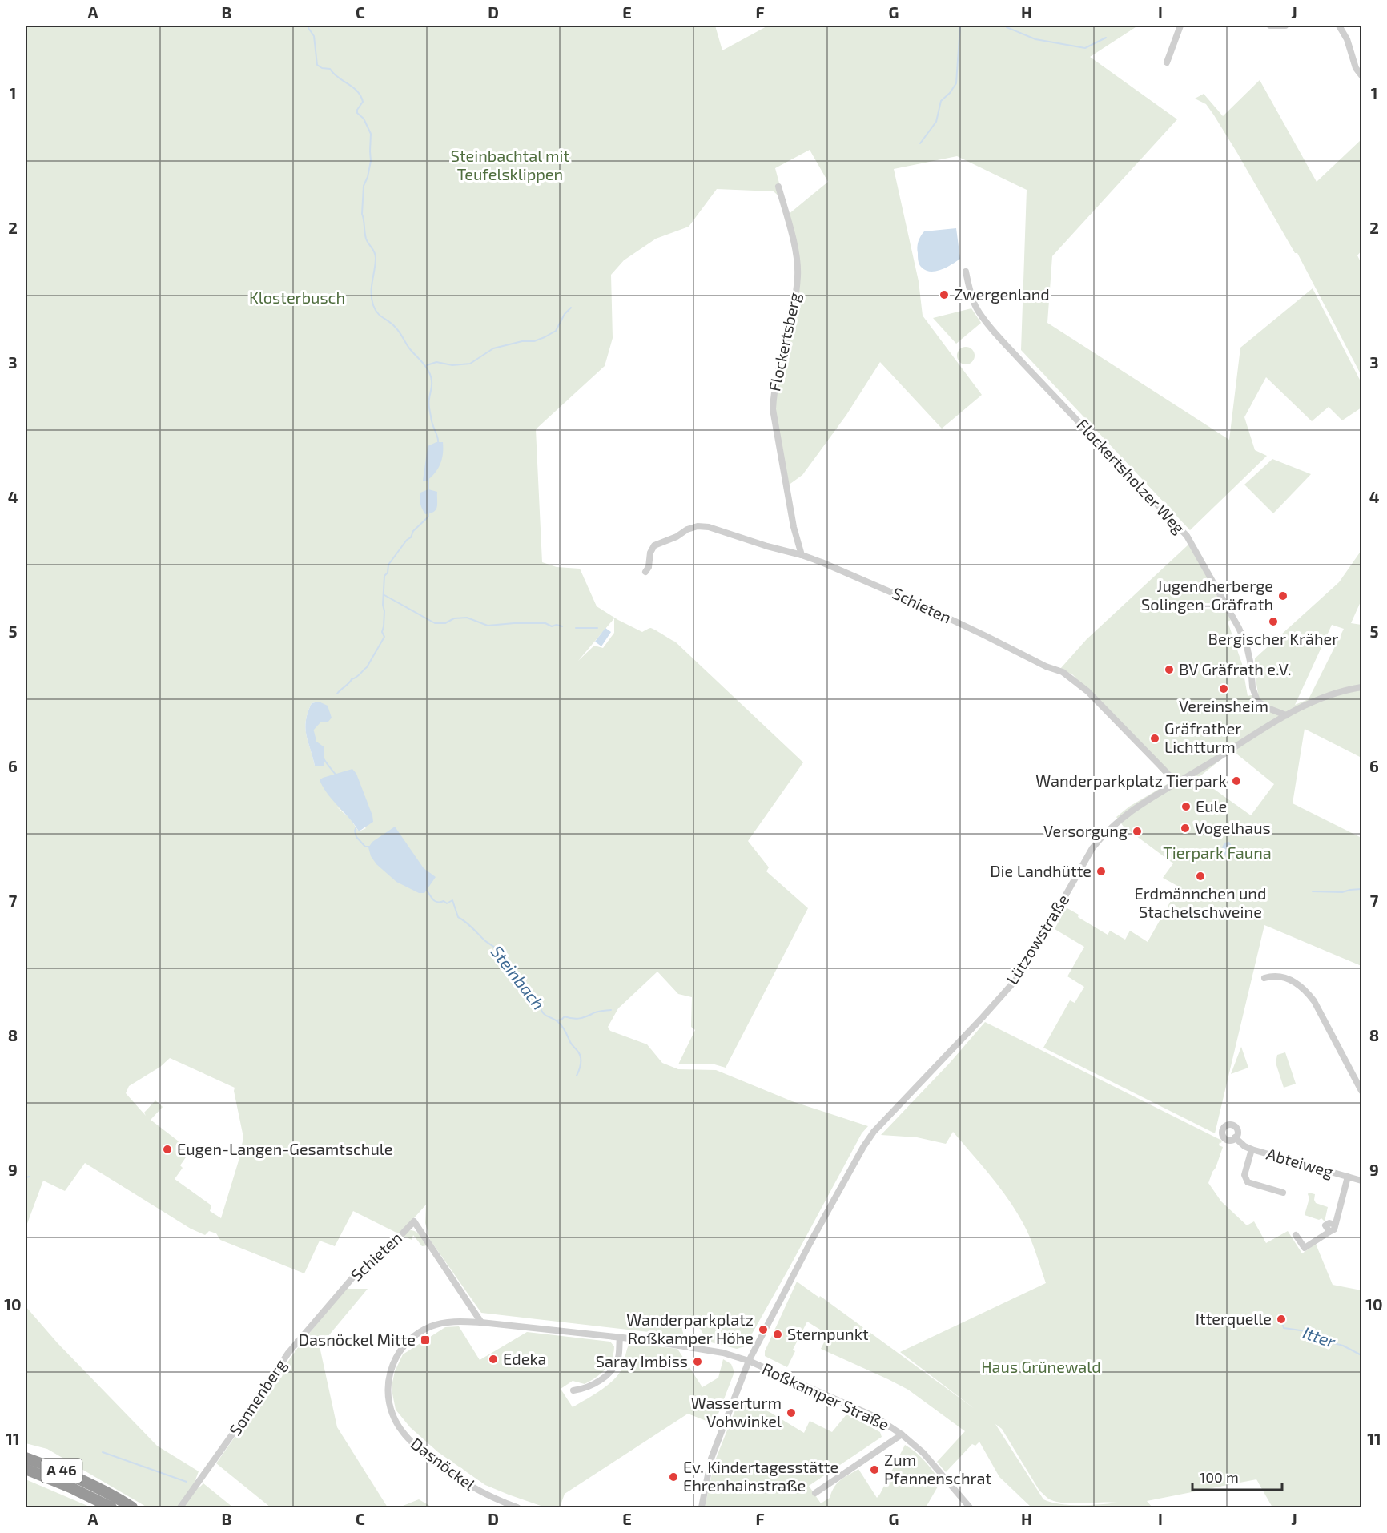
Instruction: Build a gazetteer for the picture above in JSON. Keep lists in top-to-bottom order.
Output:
{
  "streets": {
    "highway": ["A 46"],
    "street": [
      "Flockertsberg",
      "Flockertsholzer Weg",
      "Schieten",
      "Lützowstraße",
      "Abteiweg",
      "Roßkamper Straße",
      "Sonnenberg",
      "Dasnöckel"
    ]
  },
  "crossings": [
    ["Flockertsberg", "Schieten"],
    ["Flockertsholzer Weg", "Lützowstraße"],
    ["Schieten", "Lützowstraße"],
    ["Schieten", "Sonnenberg"],
    ["Schieten", "Dasnöckel"],
    ["Lützowstraße", "Roßkamper Straße"],
    ["Lützowstraße", "Dasnöckel"],
    ["Roßkamper Straße", "Dasnöckel"]
  ],
  "water": ["Steinbach", "Itter"],
  "parks": [
    "Steinbachtal mit Teufelsklippen",
    "Klosterbusch",
    "Tierpark Fauna",
    "Haus Grünewald"
  ],
  "places": {
    "other": [
      "Zwergenland",
      "Jugendherberge Solingen-Gräfrath",
      "Bergischer Kräher",
      "BV Gräfrath e.V.",
      "Vereinsheim",
      "Gräfrather Lichtturm",
      "Wanderparkplatz Tierpark",
      "Eule",
      "Vogelhaus",
      "Versorgung",
      "Die Landhütte",
      "Erdmännchen und Stachelschweine",
      "Eugen-Langen-Gesamtschule",
      "Itterquelle",
      "Wanderparkplatz Roßkamper Höhe",
      "Sternpunkt",
      "Edeka",
      "Saray Imbiss",
      "Wasserturm Vohwinkel",
      "Zum Pfannenschrat",
      "Ev. Kindertagesstätte Ehrenhainstraße"
    ],
    "transit": ["Dasnöckel Mitte"]
  },
  "scale_bar": "100 m",
  "grid": {
    "columns": [
      "A",
      "B",
      "C",
      "D",
      "E",
      "F",
      "G",
      "H",
      "I",
      "J"
    ],
    "rows": [
      "1",
      "2",
      "3",
      "4",
      "5",
      "6",
      "7",
      "8",
      "9",
      "10",
      "11"
    ]
  }
}
